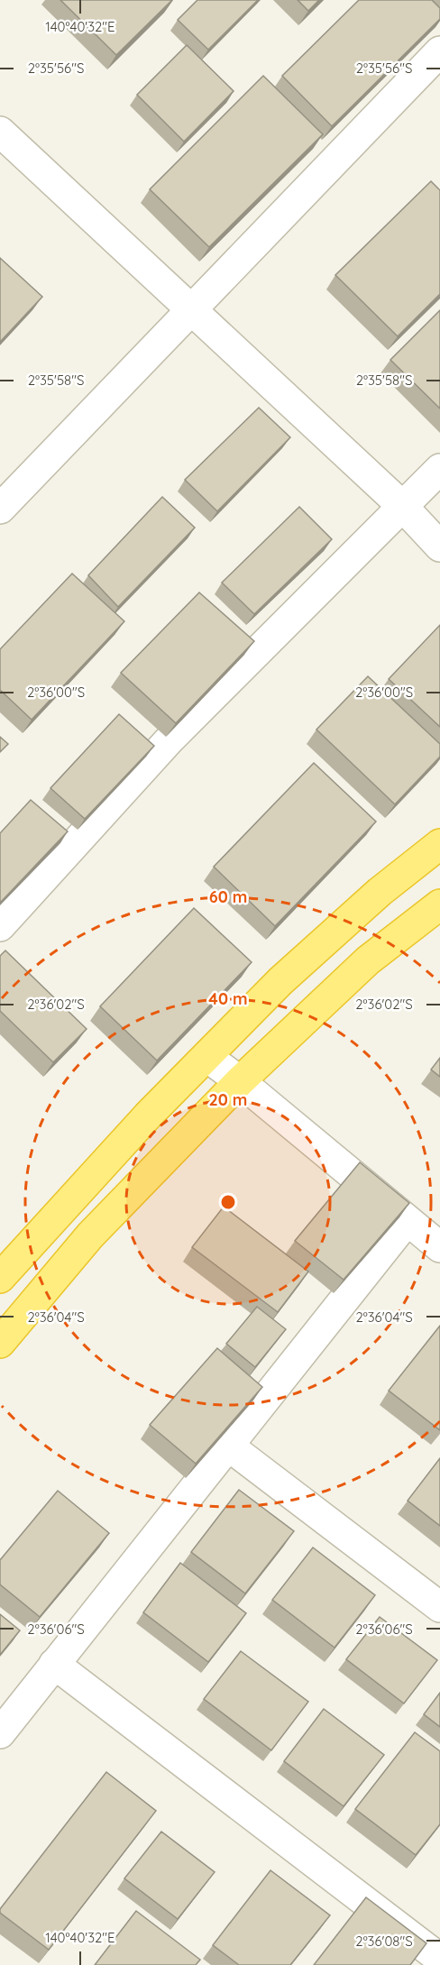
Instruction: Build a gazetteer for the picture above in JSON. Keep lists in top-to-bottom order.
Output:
{
  "coordinates": [
    "140°40'32\"E",
    "2°35'56\"S",
    "2°35'58\"S",
    "2°36'00\"S",
    "2°36'02\"S",
    "2°36'04\"S",
    "2°36'06\"S",
    "2°36'08\"S"
  ],
  "rings": ["60 m", "40 m", "20 m"]
}
